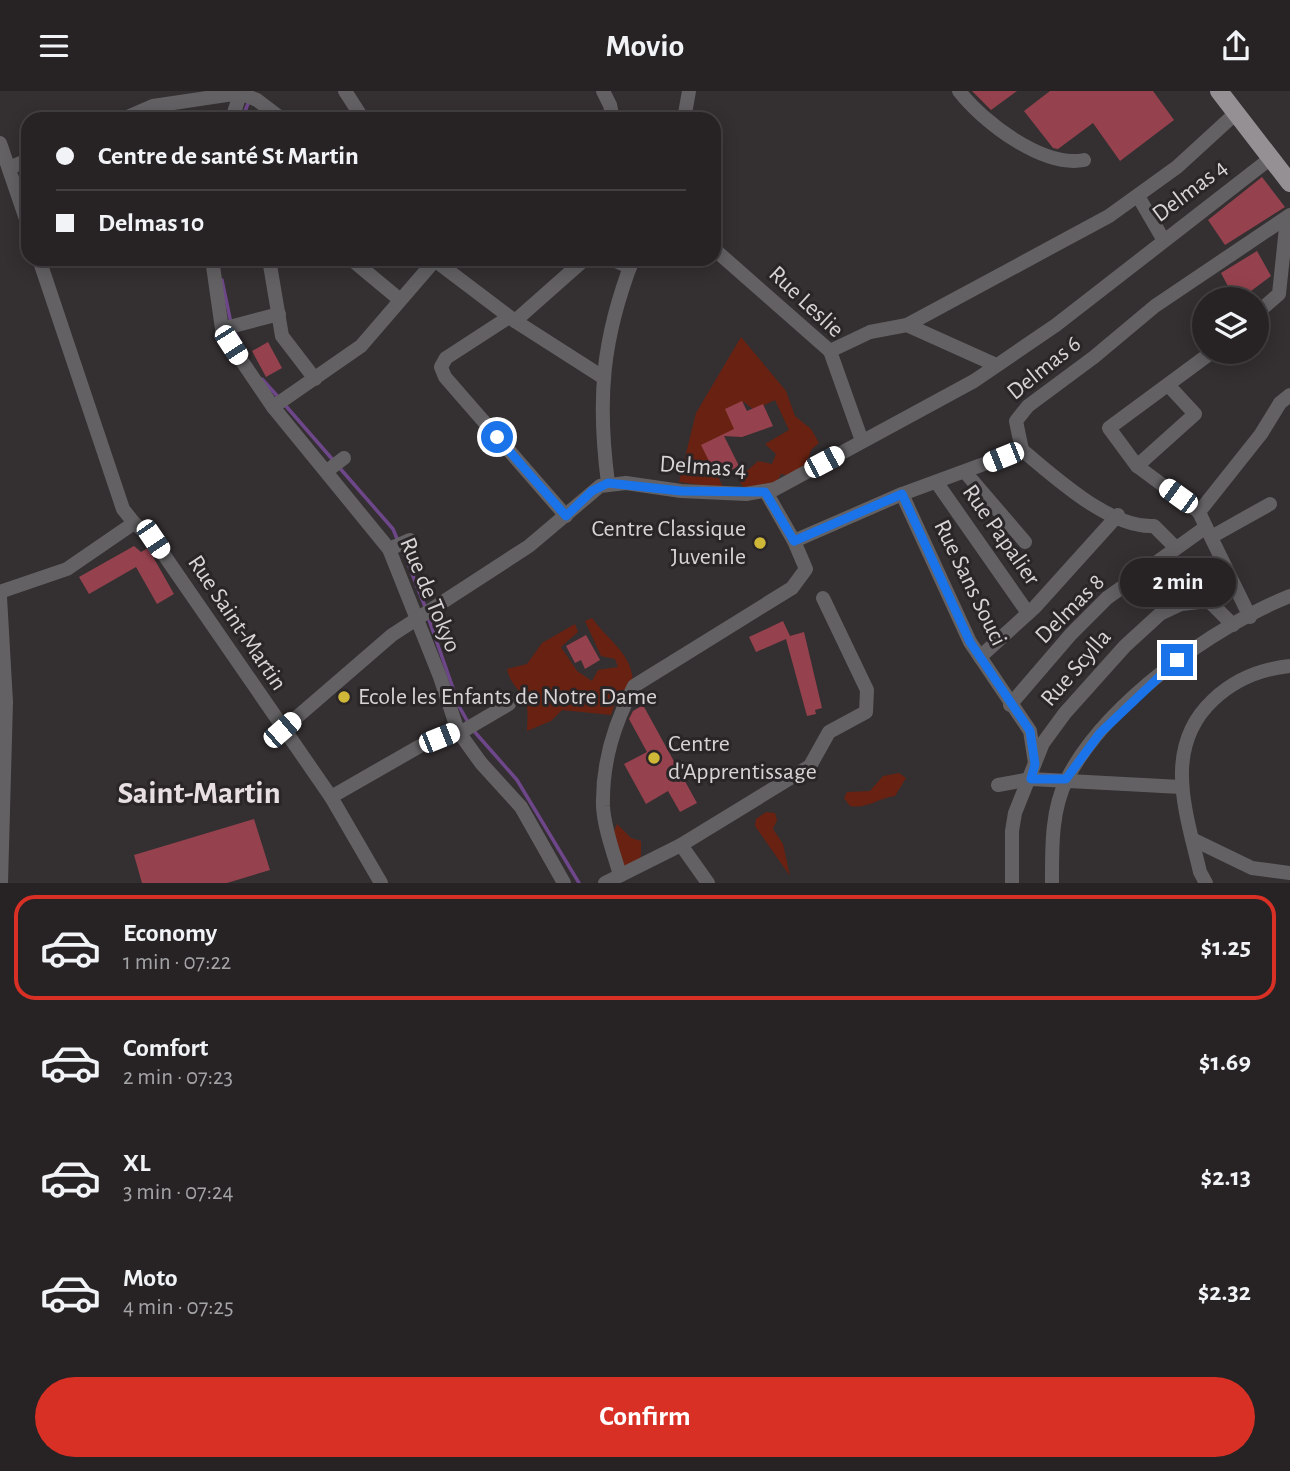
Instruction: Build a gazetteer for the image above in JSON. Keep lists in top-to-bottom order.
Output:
{
  "streets": {
    "street": [
      "Delmas 4",
      "Rue Leslie",
      "Delmas 6",
      "Rue Papalier",
      "Rue Sans Souci",
      "Rue de Tokyo",
      "Delmas 8",
      "Rue Saint-Martin",
      "Rue Scylla"
    ]
  },
  "crossings": [
    ["Delmas 4", "Rue Leslie"],
    ["Rue Sans Souci", "Delmas 8"],
    ["Rue Sans Souci", "Rue Scylla"]
  ],
  "districts": ["Saint-Martin"],
  "places": ["Centre Classique Juvenile", "Ecole les Enfants de Notre Dame", "Centre d'Apprentissage"],
  "page": {
    "header": "Movio",
    "banner": ["Centre de santé St Martin", "Delmas 10"],
    "bubble": "2 min",
    "list": [
      {
        "name": "Economy",
        "note": "1 min · 07:22",
        "value": "$1.25"
      },
      {
        "name": "Comfort",
        "note": "2 min · 07:23",
        "value": "$1.69"
      },
      {
        "name": "XL",
        "note": "3 min · 07:24",
        "value": "$2.13"
      },
      {
        "name": "Moto",
        "note": "4 min · 07:25",
        "value": "$2.32"
      }
    ],
    "buttons": "Confirm"
  }
}
